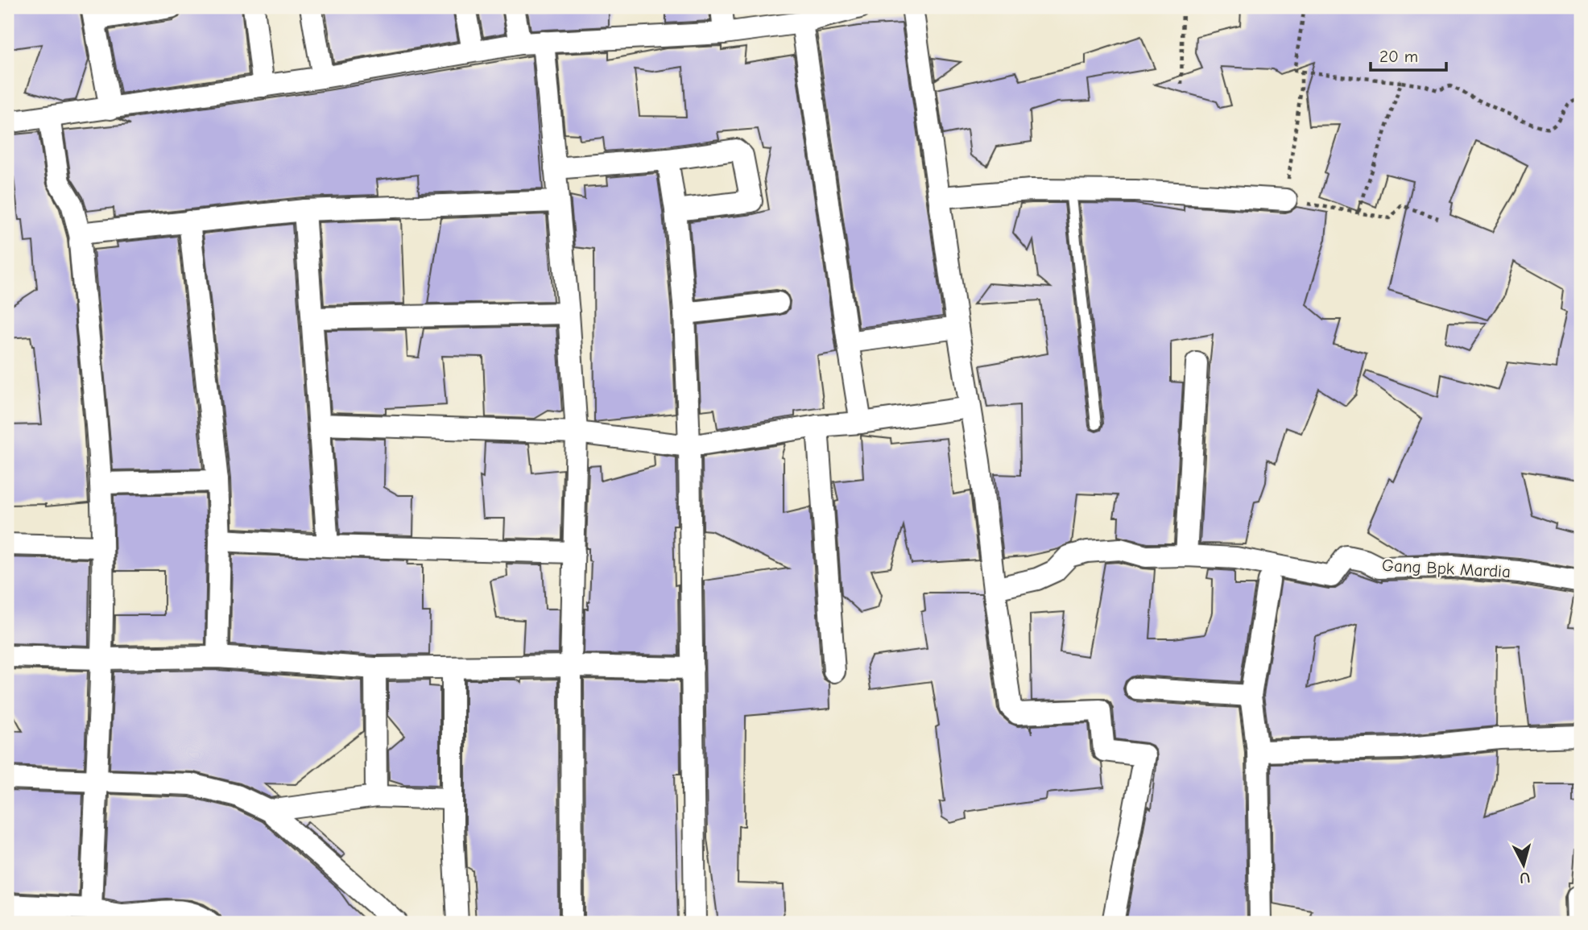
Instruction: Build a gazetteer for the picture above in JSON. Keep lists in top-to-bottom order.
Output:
{
  "streets": {
    "street": ["Gang Bpk Mardia"]
  },
  "scale_bar": "20 m",
  "north": "bottom"
}
